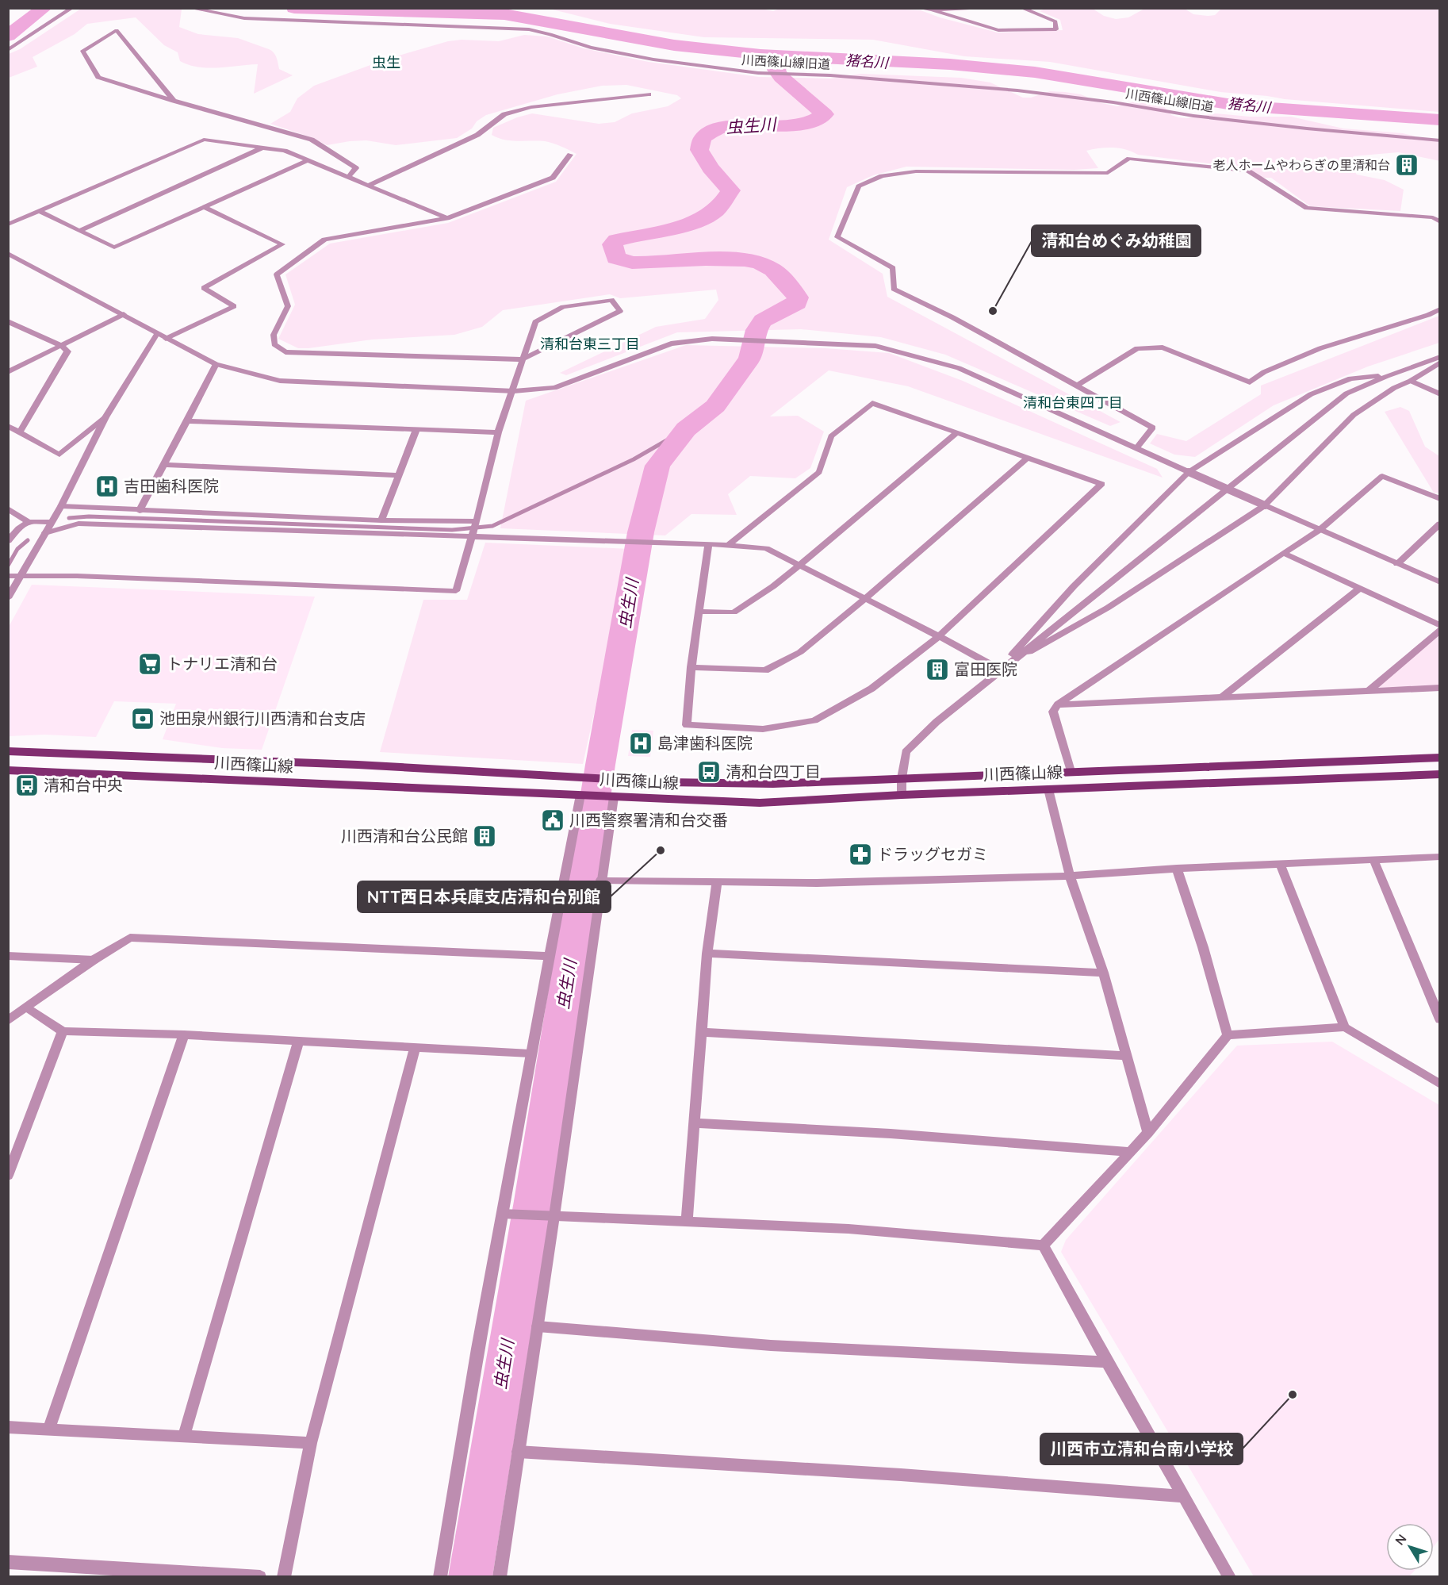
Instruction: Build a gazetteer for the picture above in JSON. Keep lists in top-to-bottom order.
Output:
{
  "streets": {
    "main road": ["川西篠山線"],
    "street": ["川西篠山線旧道"]
  },
  "districts": ["虫生", "清和台東三丁目", "清和台東四丁目"],
  "water": ["猪名川", "虫生川"],
  "places": {
    "building": ["老人ホームやわらぎの里清和台", "富田医院", "川西清和台公民館"],
    "other": ["清和台めぐみ幼稚園", "NTT西日本兵庫支店清和台別館", "川西市立清和台南小学校"],
    "hospital": ["吉田歯科医院", "島津歯科医院"],
    "supermarket": ["トナリエ清和台"],
    "bank": ["池田泉州銀行川西清和台支店"],
    "bus stop": ["清和台四丁目", "清和台中央"],
    "public building": ["川西警察署清和台交番"],
    "pharmacy": ["ドラッグセガミ"]
  },
  "north": "top left"
}
